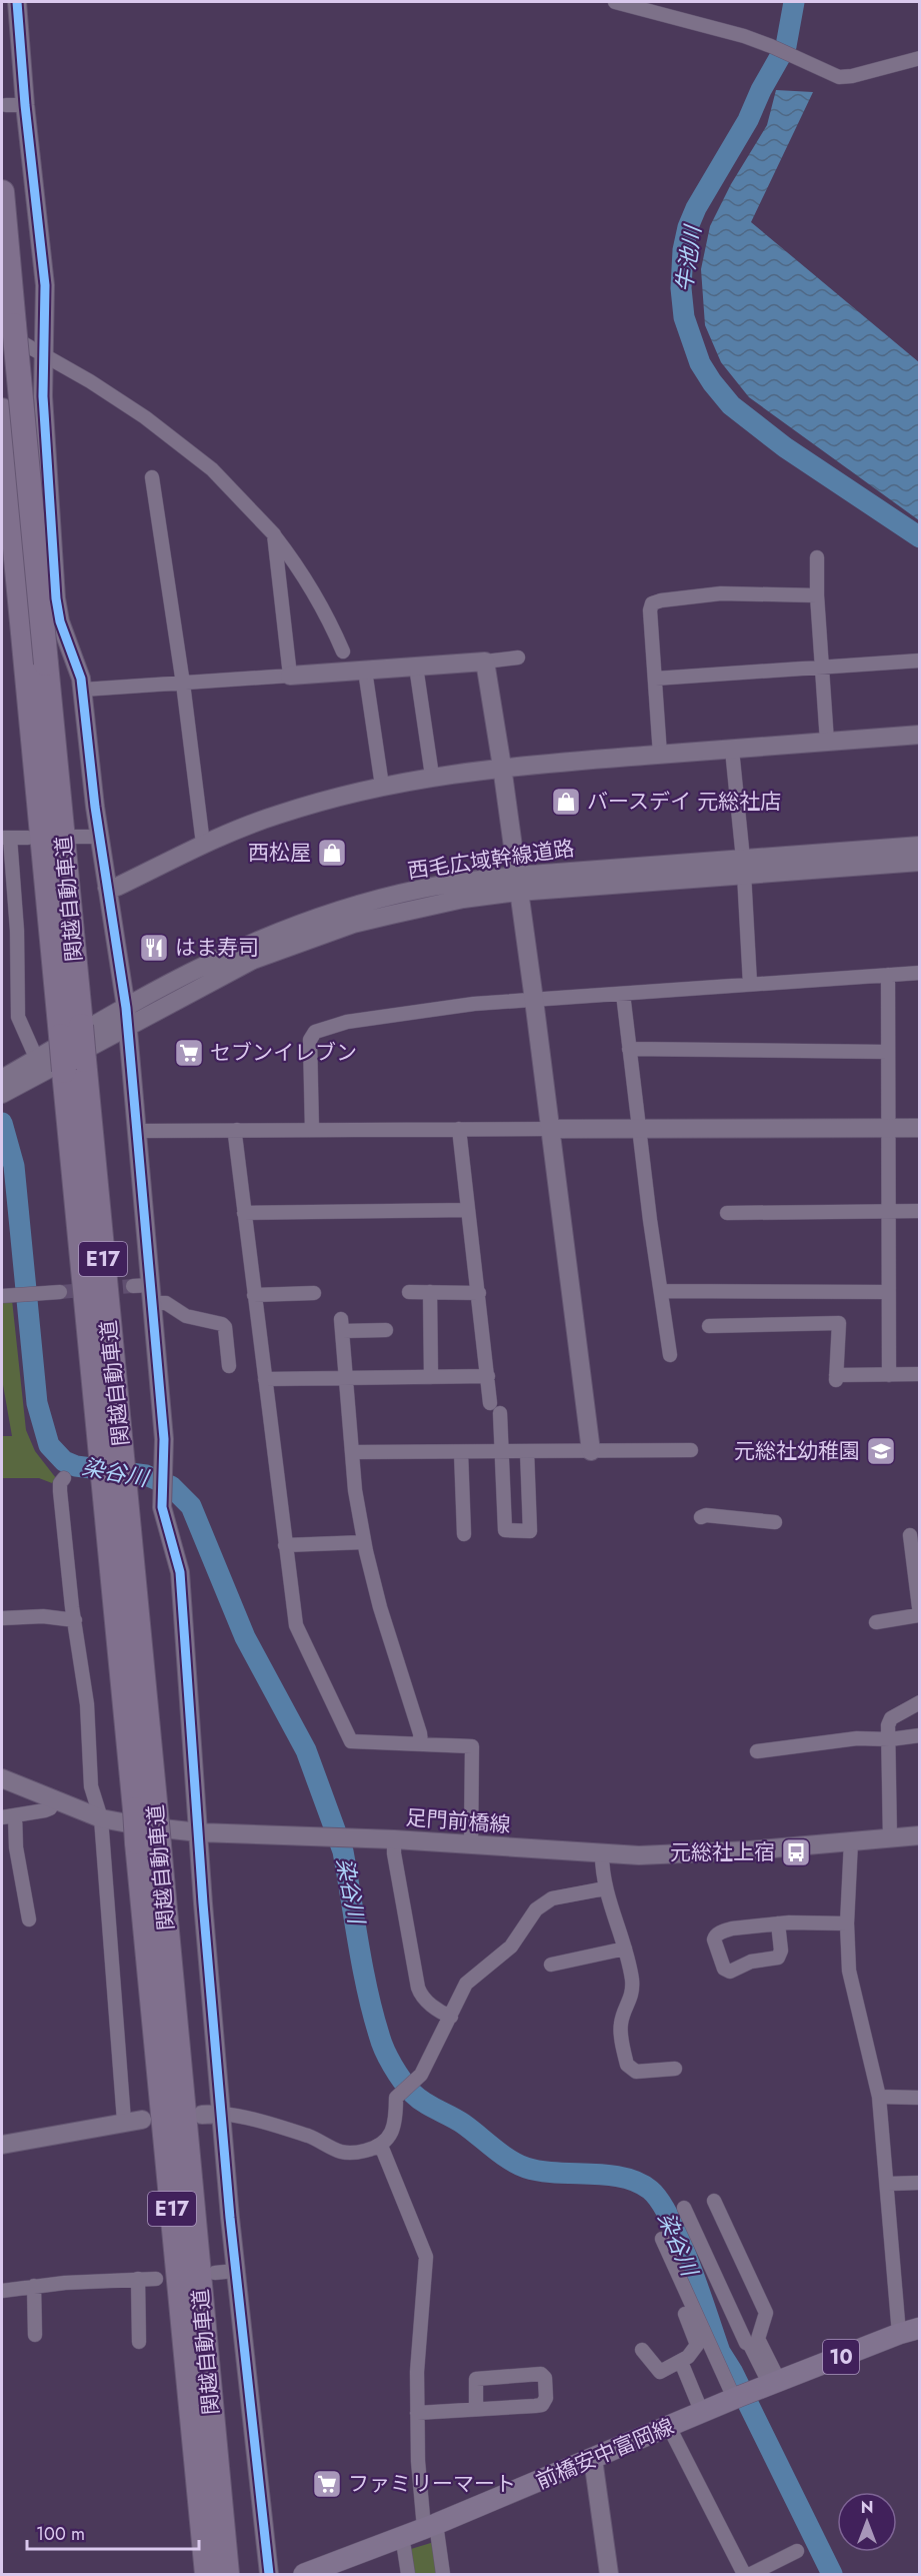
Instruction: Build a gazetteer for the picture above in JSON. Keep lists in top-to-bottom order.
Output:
{
  "streets": {
    "highway": ["関越自動車道", "E17"],
    "main road": ["10", "前橋安中富岡線"],
    "street": ["西毛広域幹線道路", "足門前橋線"]
  },
  "crossings": [
    ["10", "前橋安中富岡線"]
  ],
  "water": ["牛池川", "染谷川"],
  "places": {
    "shop": ["バースデイ 元総社店", "西松屋"],
    "restaurant": ["はま寿司"],
    "supermarket": ["セブンイレブン", "ファミリーマート"],
    "school or university": ["元総社幼稚園"],
    "bus stop": ["元総社上宿"]
  },
  "scale_bar": "100 m",
  "north": "top"
}
